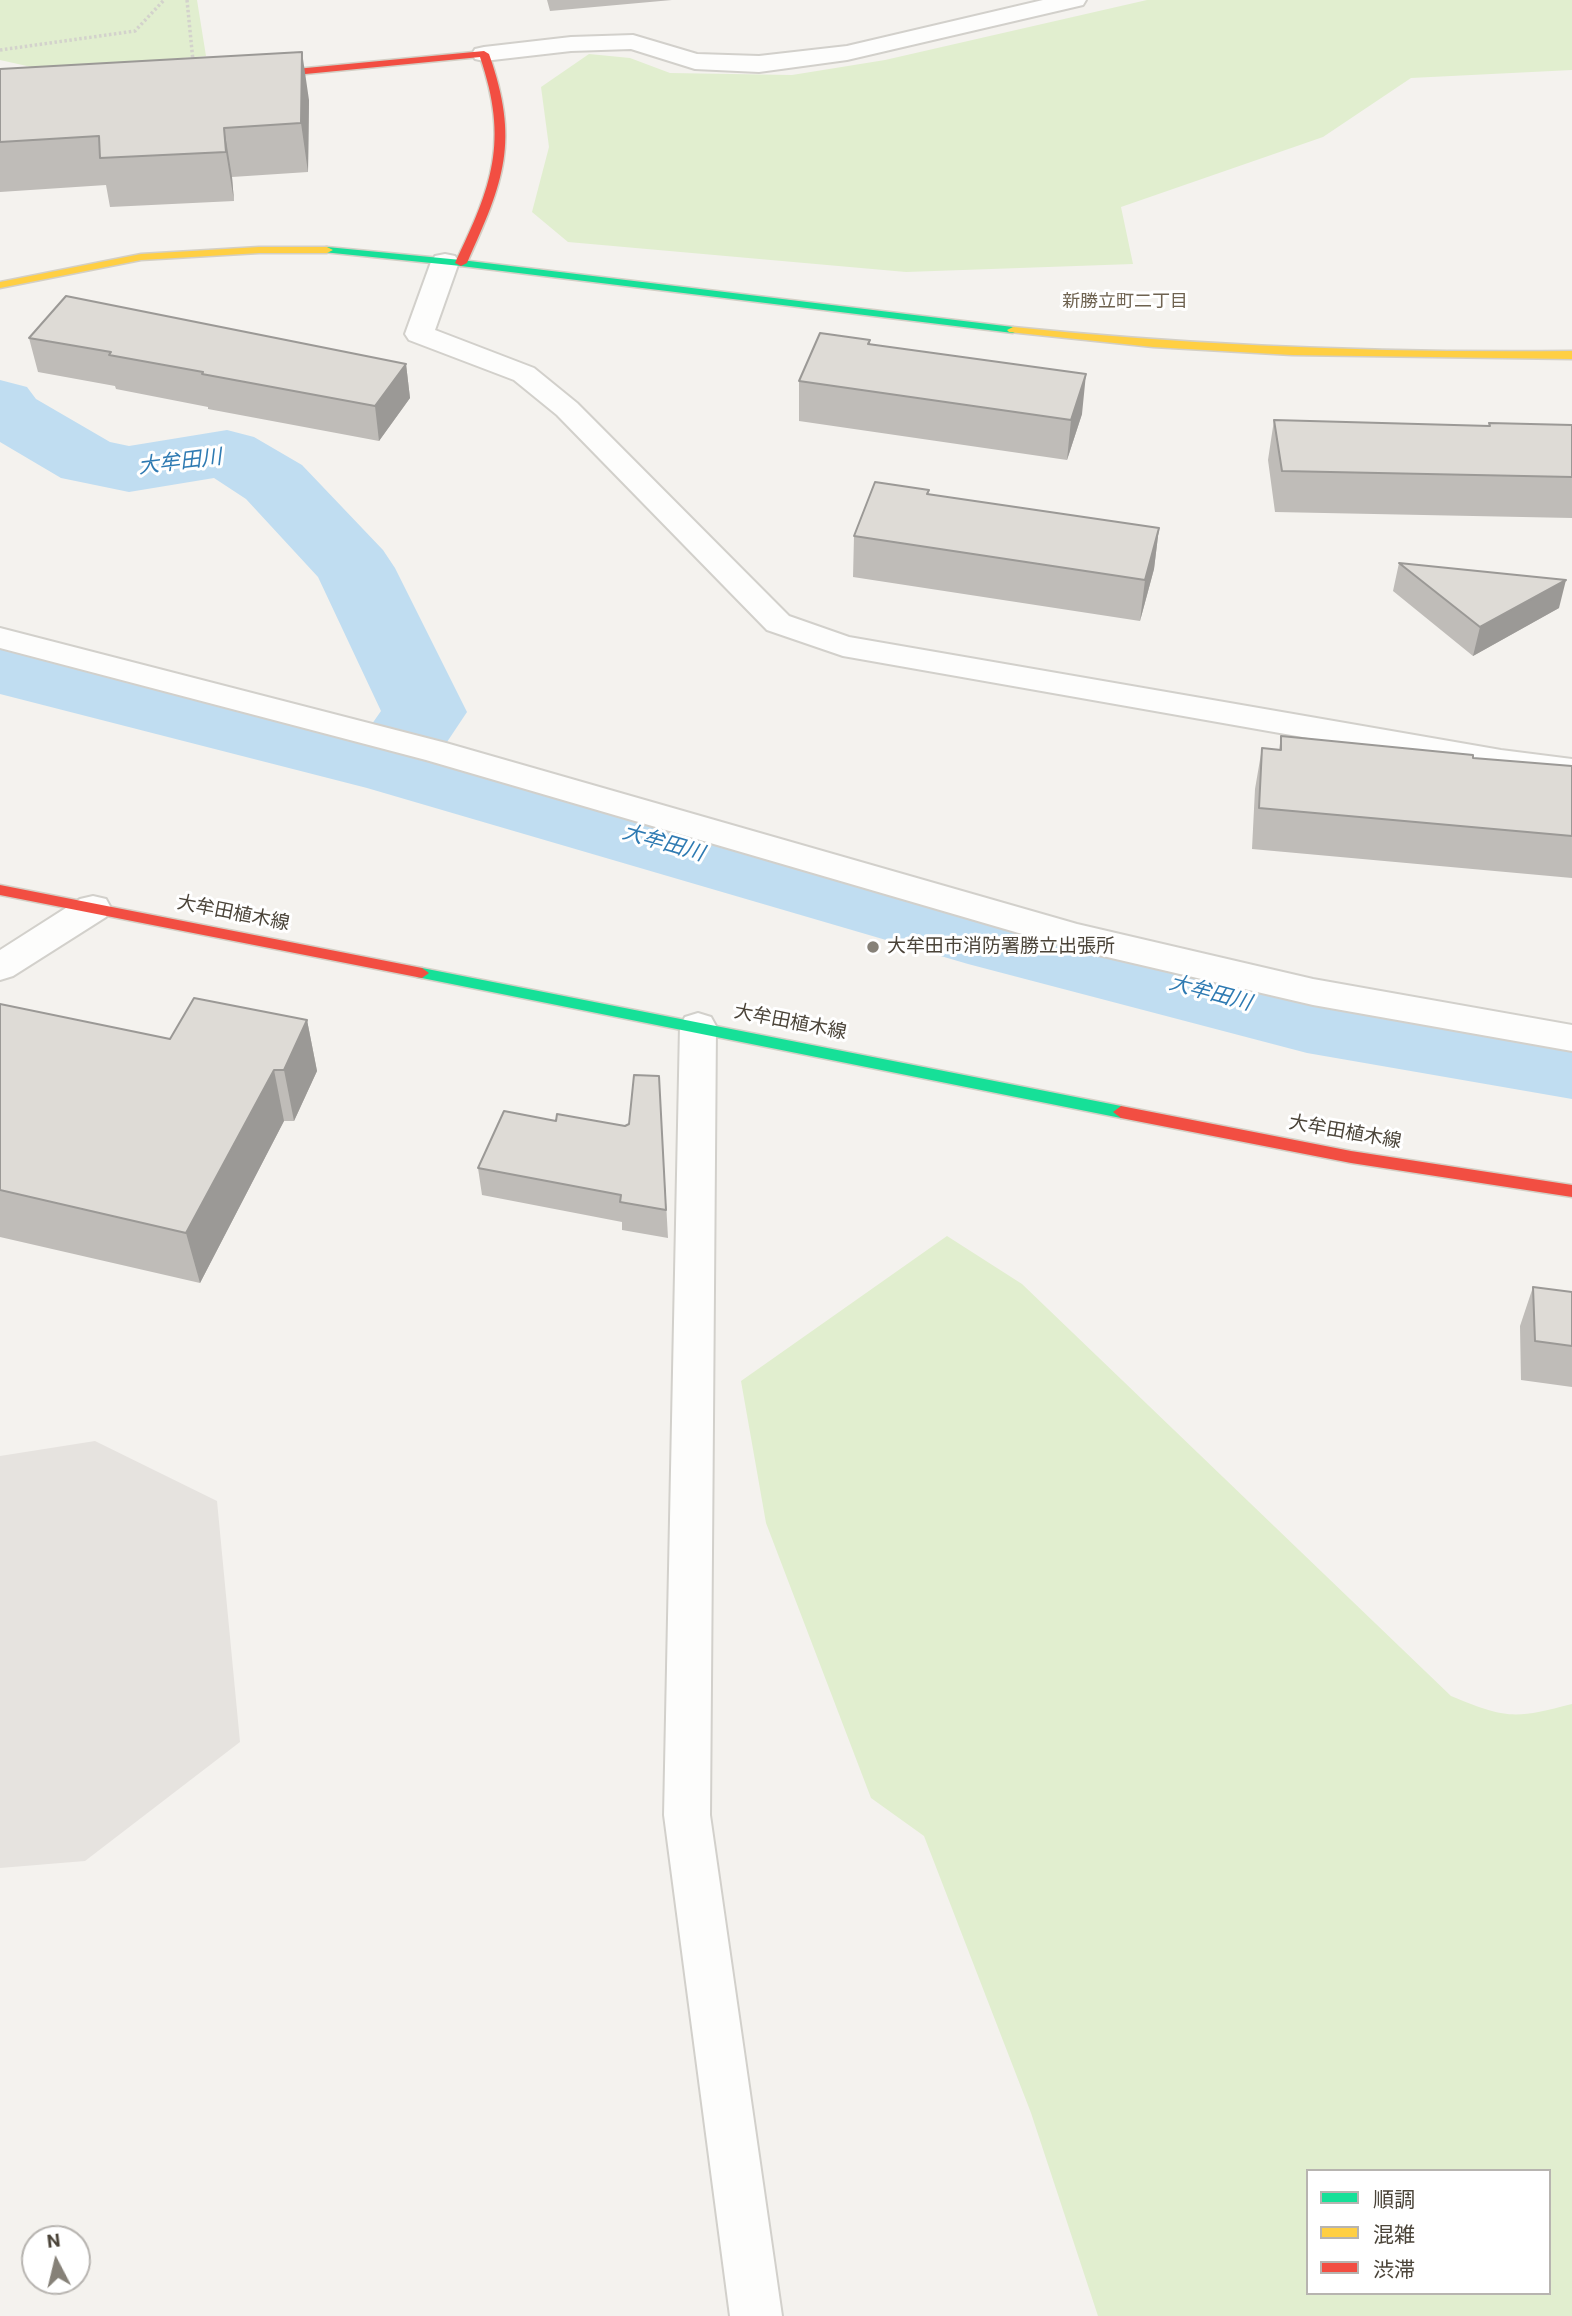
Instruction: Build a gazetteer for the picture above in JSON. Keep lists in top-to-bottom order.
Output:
{
  "streets": {
    "street": ["大牟田植木線"]
  },
  "districts": ["新勝立町二丁目"],
  "water": ["大牟田川"],
  "places": ["大牟田市消防署勝立出張所"],
  "legend": ["順調", "混雑", "渋滞"],
  "north": "top"
}
